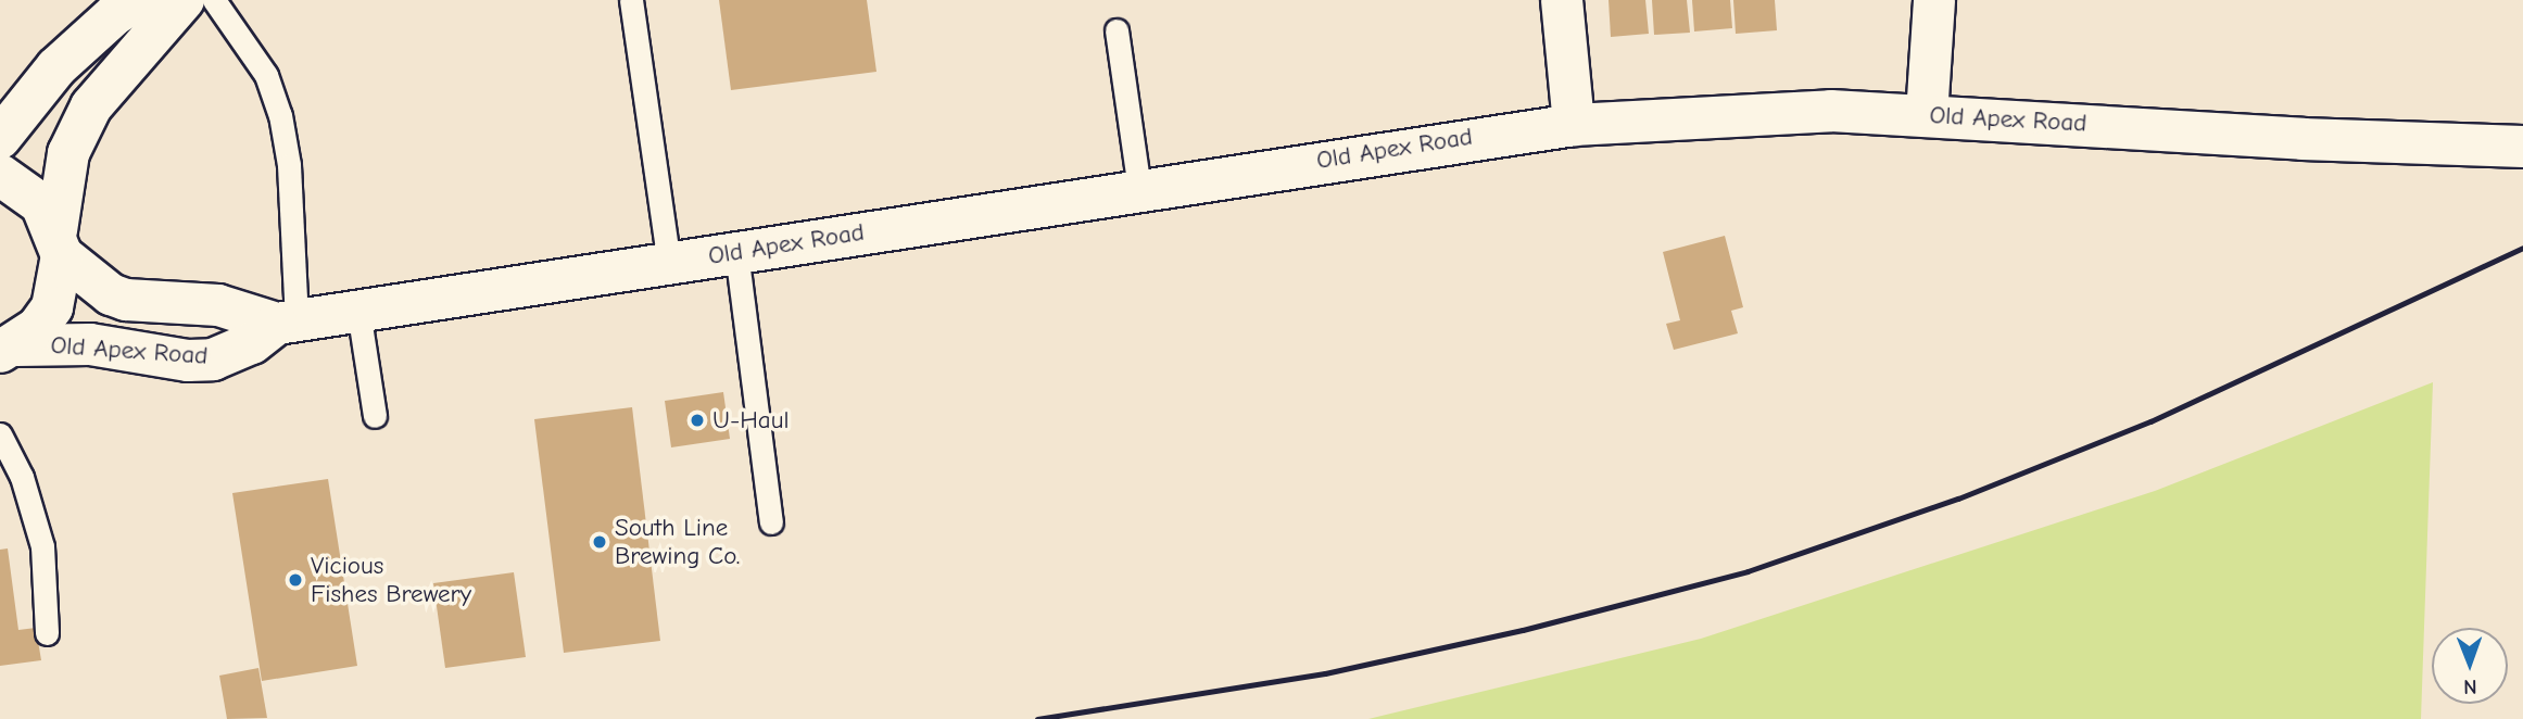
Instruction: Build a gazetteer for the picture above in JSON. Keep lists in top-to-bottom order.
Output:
{
  "streets": {
    "street": ["Old Apex Road"]
  },
  "places": ["U-Haul", "South Line Brewing Co.", "Vicious Fishes Brewery"],
  "north": "bottom"
}
